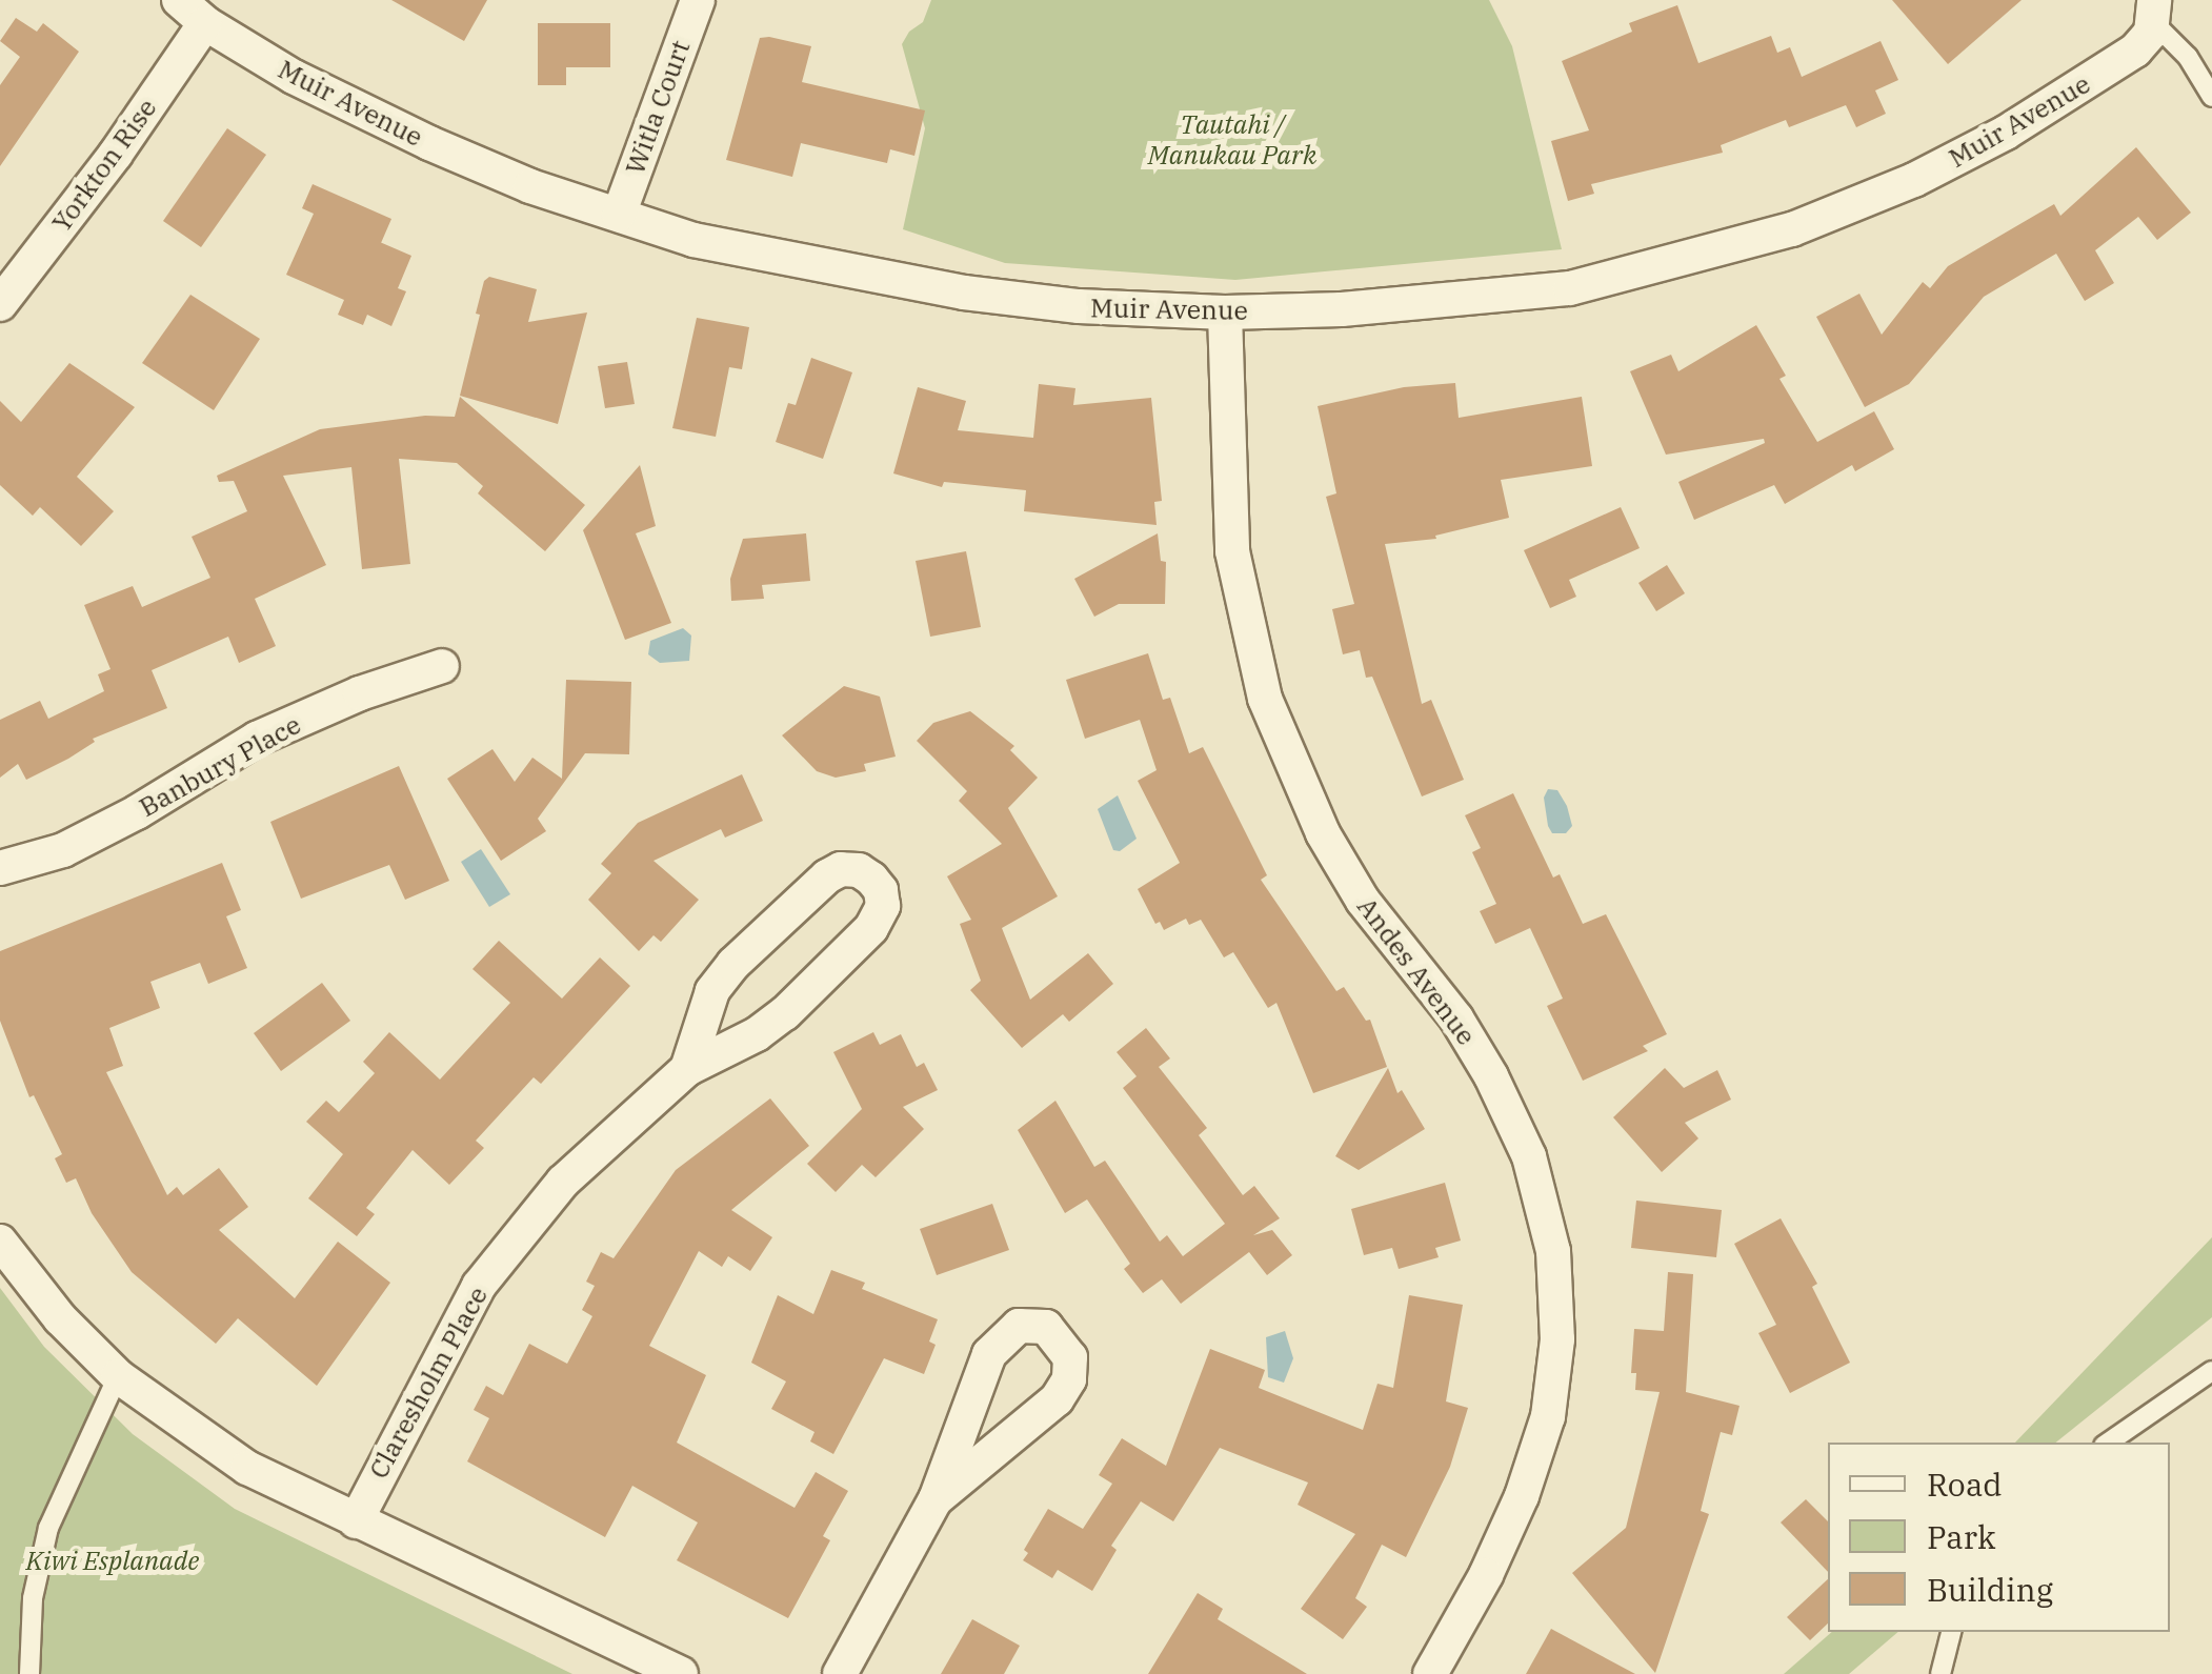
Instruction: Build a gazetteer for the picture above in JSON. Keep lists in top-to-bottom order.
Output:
{
  "streets": {
    "street": [
      "Muir Avenue",
      "Witla Court",
      "Yorkton Rise",
      "Banbury Place",
      "Andes Avenue",
      "Claresholm Place"
    ]
  },
  "crossings": [
    ["Muir Avenue", "Witla Court"],
    ["Muir Avenue", "Yorkton Rise"],
    ["Muir Avenue", "Andes Avenue"]
  ],
  "parks": ["Tautahi / Manukau Park", "Kiwi Esplanade"],
  "legend": ["Road", "Park", "Building"]
}
